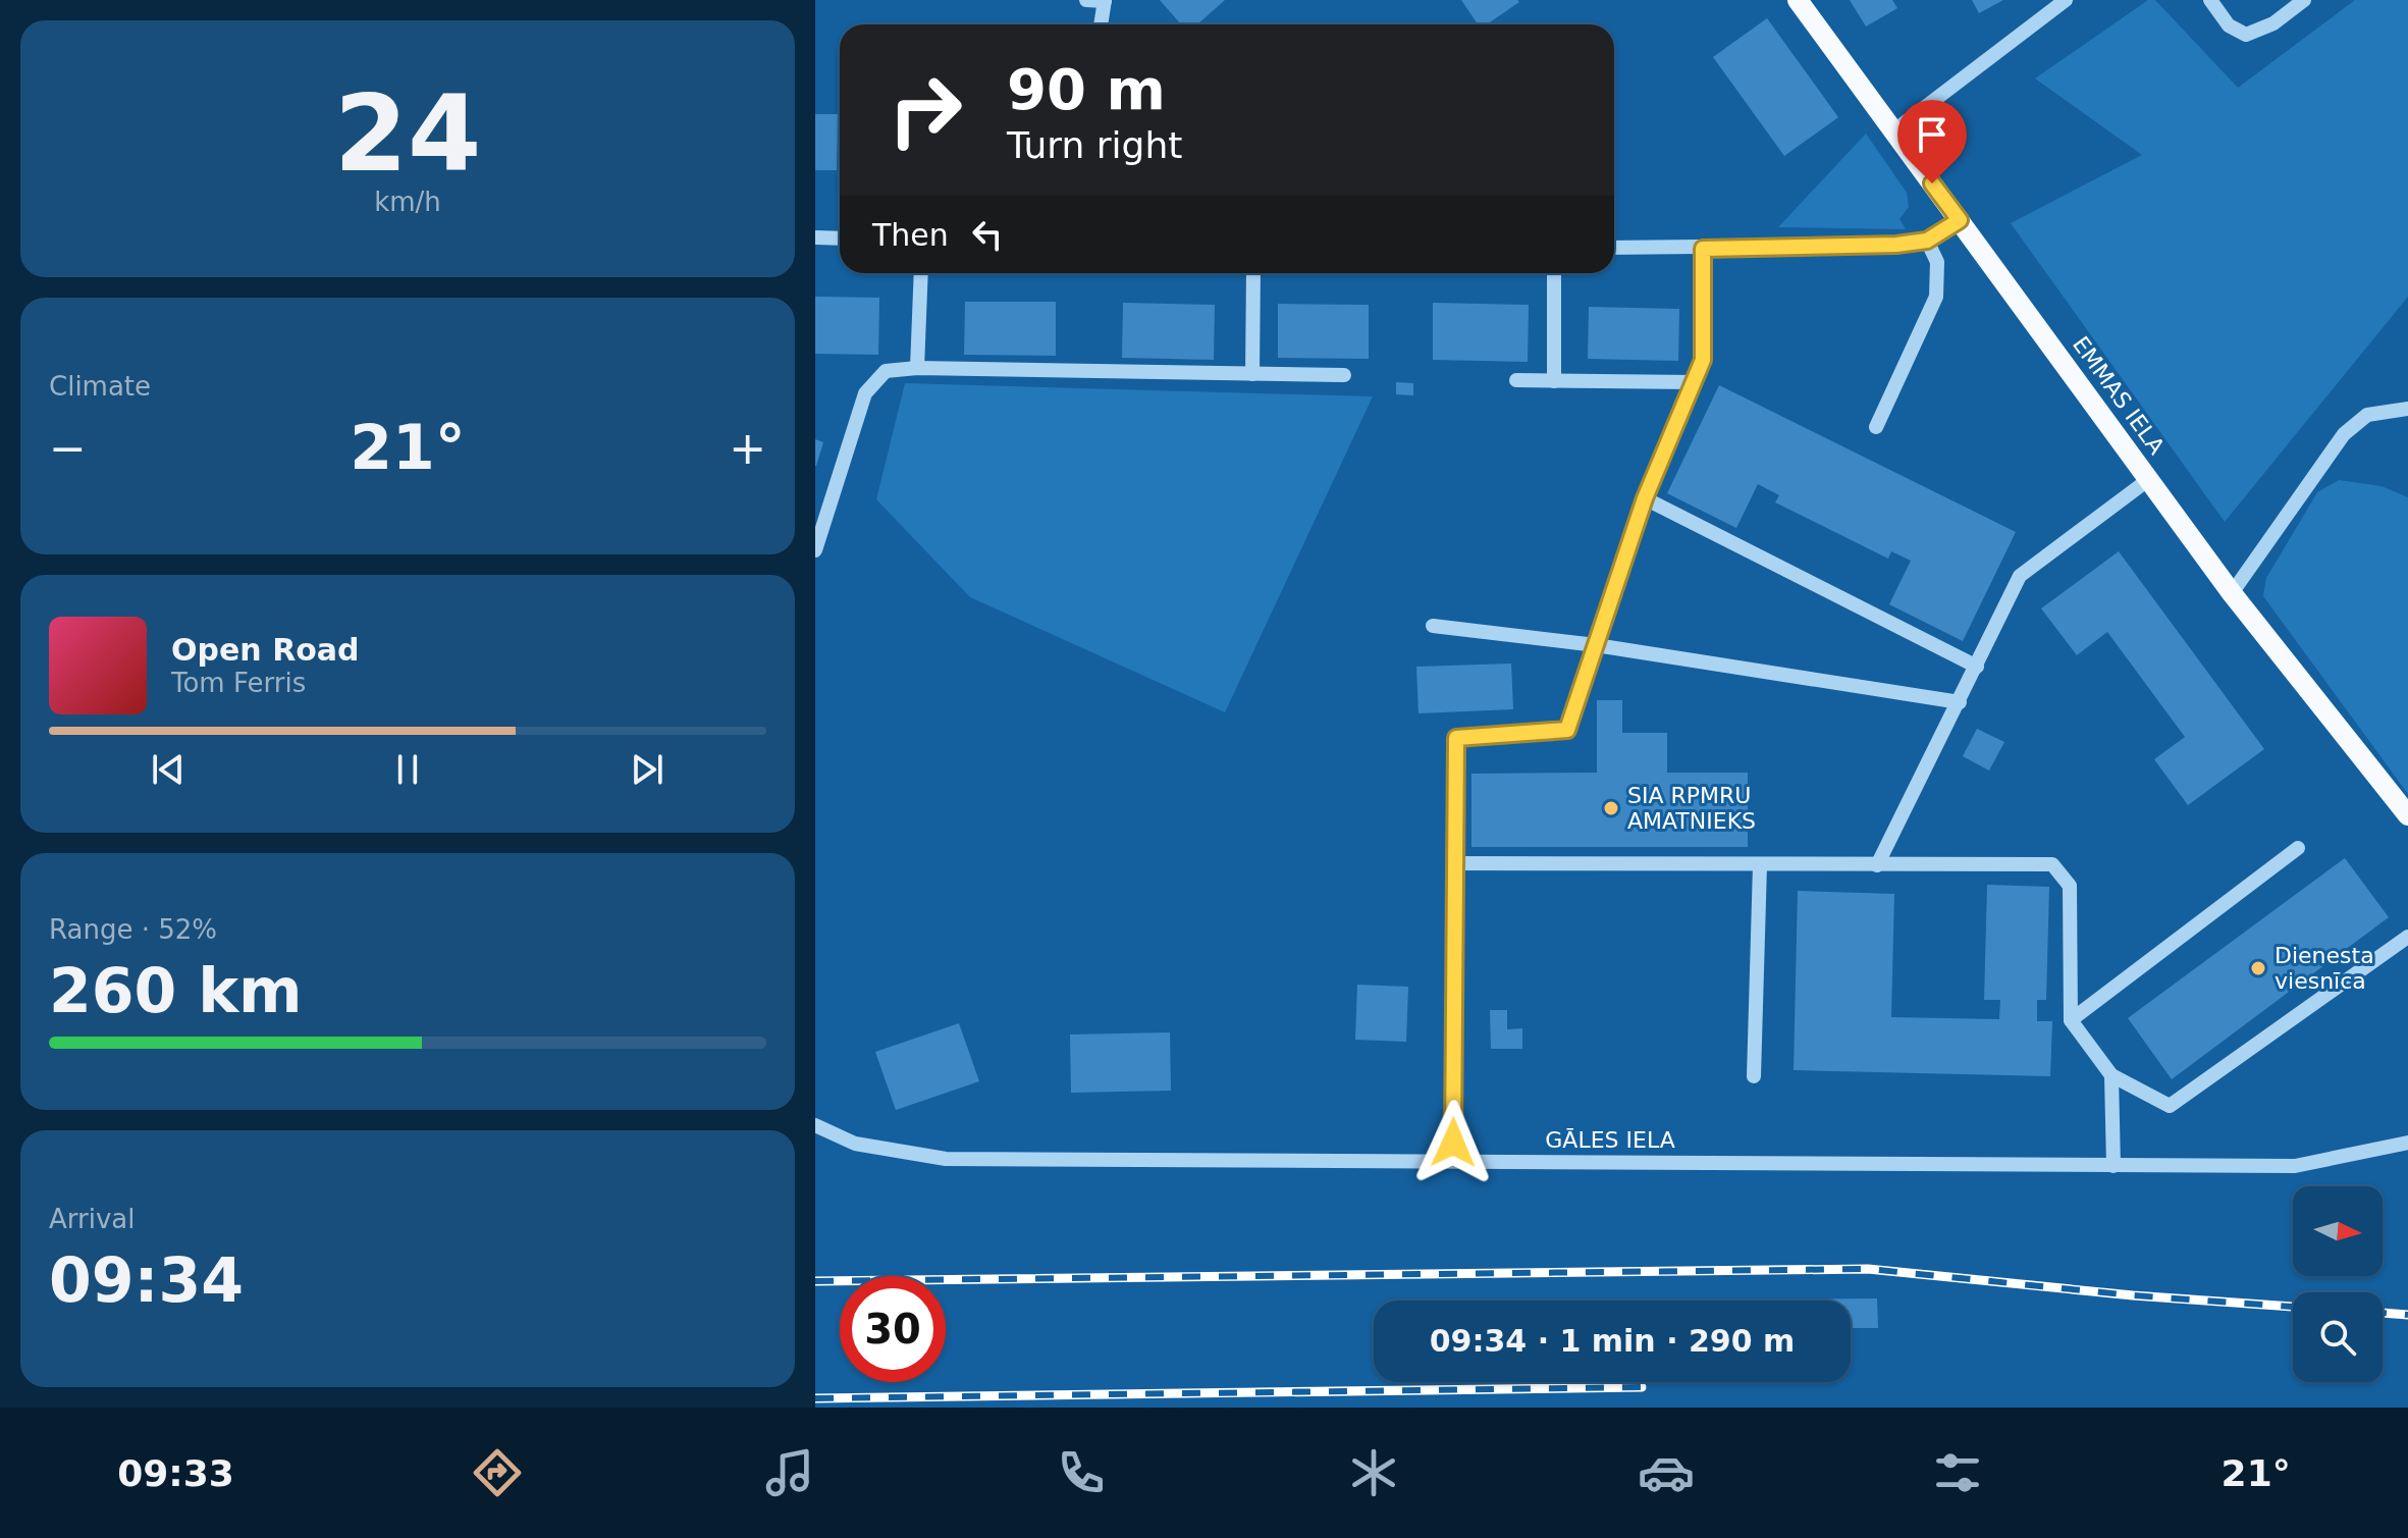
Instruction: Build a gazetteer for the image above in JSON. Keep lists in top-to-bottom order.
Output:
{
  "streets": {
    "main road": ["EMMAS IELA"],
    "street": ["GĀLES IELA"]
  },
  "places": ["SIA RPMRU AMATNIEKS", "Dienesta viesnīca"],
  "north": "right",
  "page": {
    "tile": [
      ["24", "km/h"],
      "Climate",
      ["Range · 52%", "260 km"],
      ["Arrival", "09:34"]
    ],
    "turn": ["90 m", "Turn right"],
    "then": "Then",
    "heat": ["−", "21°", "+"],
    "song": ["Open Road", "Tom Ferris"],
    "limit": "30",
    "trip": "09:34 · 1 min · 290 m",
    "tabs": ["09:33", "21°"]
  }
}
